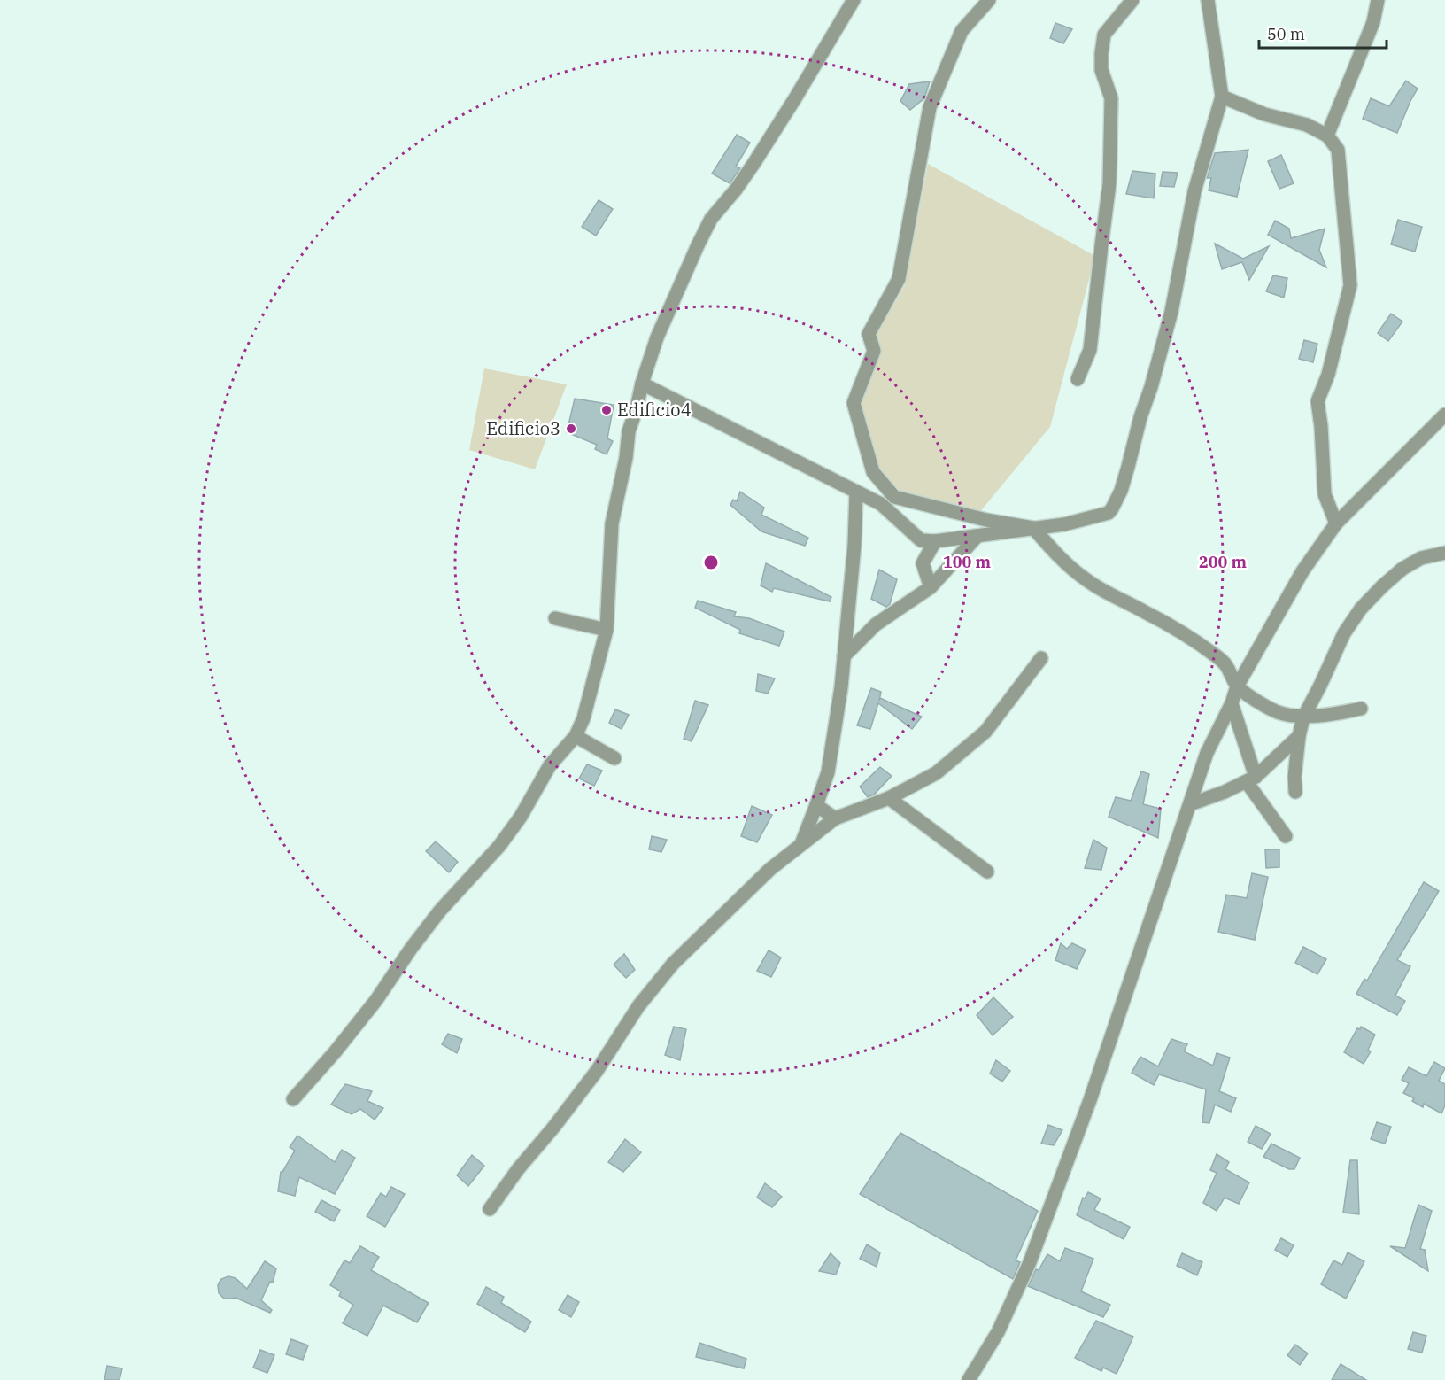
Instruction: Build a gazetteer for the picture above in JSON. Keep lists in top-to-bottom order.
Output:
{
  "places": ["Edificio4", "Edificio3"],
  "scale_bar": "50 m",
  "rings": ["100 m", "200 m"]
}
